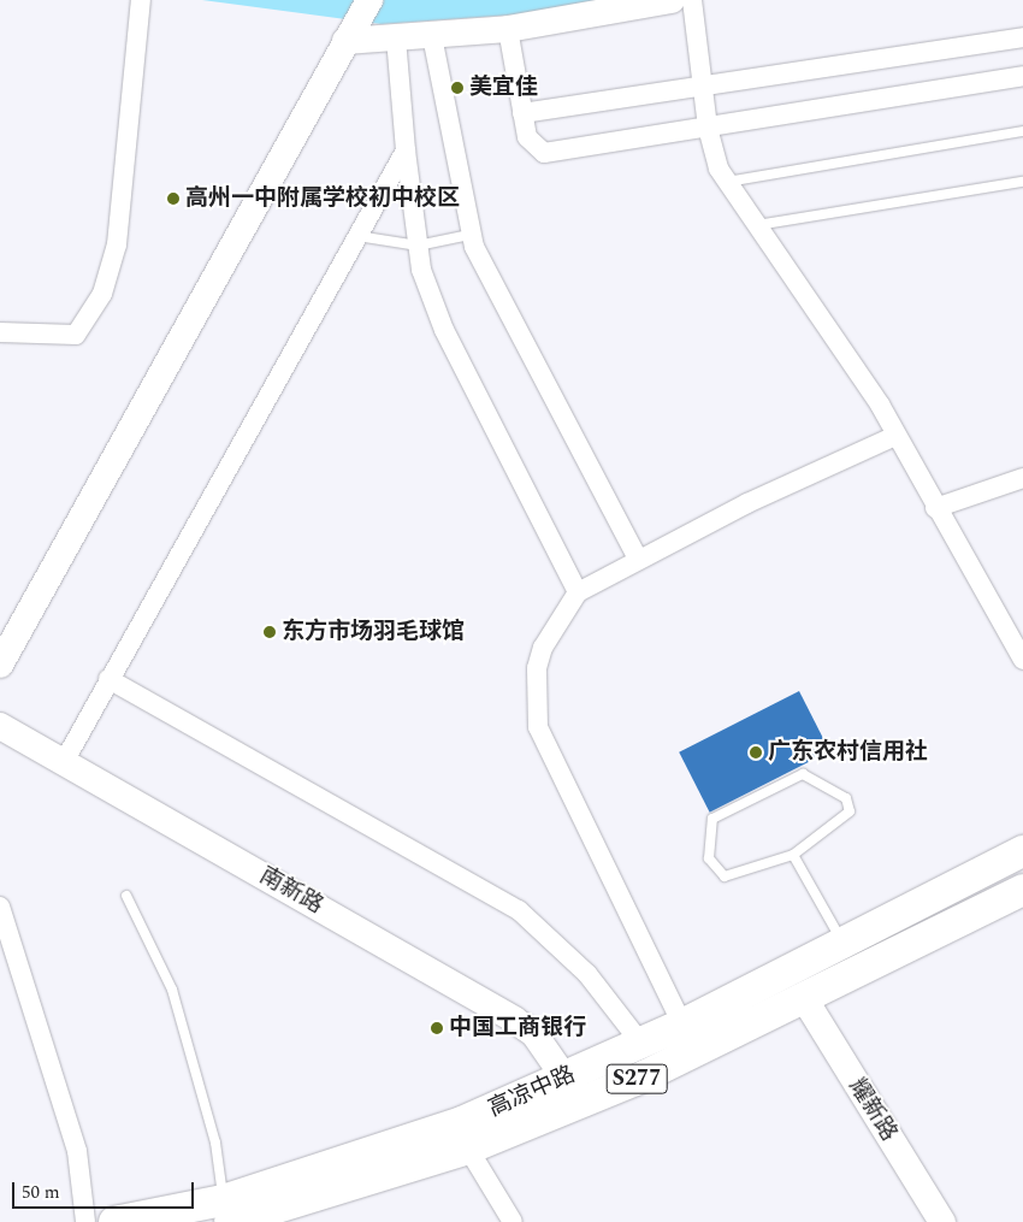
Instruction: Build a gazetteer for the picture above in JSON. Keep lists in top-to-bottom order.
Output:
{
  "streets": {
    "main road": ["S277", "高凉中路"],
    "street": ["南新路", "耀新路"]
  },
  "crossings": [
    ["南新路", "高凉中路"],
    ["高凉中路", "耀新路"]
  ],
  "places": [
    "美宜佳",
    "高州一中附属学校初中校区",
    "东方市场羽毛球馆",
    "广东农村信用社",
    "中国工商银行"
  ],
  "scale_bar": "50 m"
}
